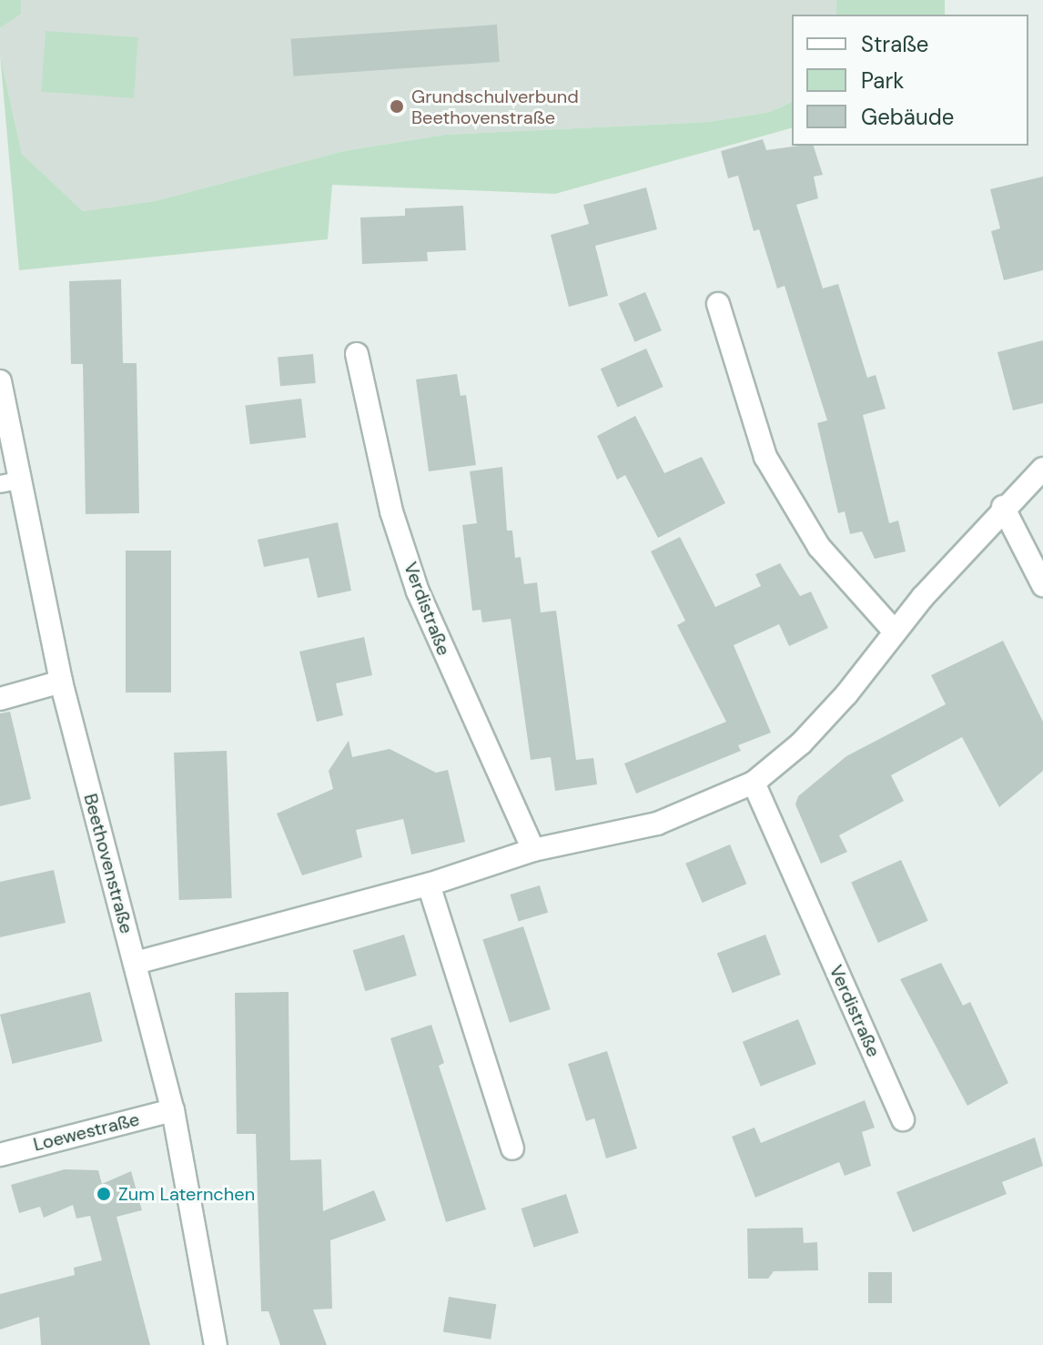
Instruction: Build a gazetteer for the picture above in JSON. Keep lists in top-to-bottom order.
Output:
{
  "streets": {
    "street": ["Verdistraße", "Beethovenstraße", "Loewestraße"]
  },
  "crossings": [
    ["Beethovenstraße", "Loewestraße"]
  ],
  "places": ["Grundschulverbund Beethovenstraße", "Zum Laternchen"],
  "legend": ["Straße", "Park", "Gebäude"]
}
